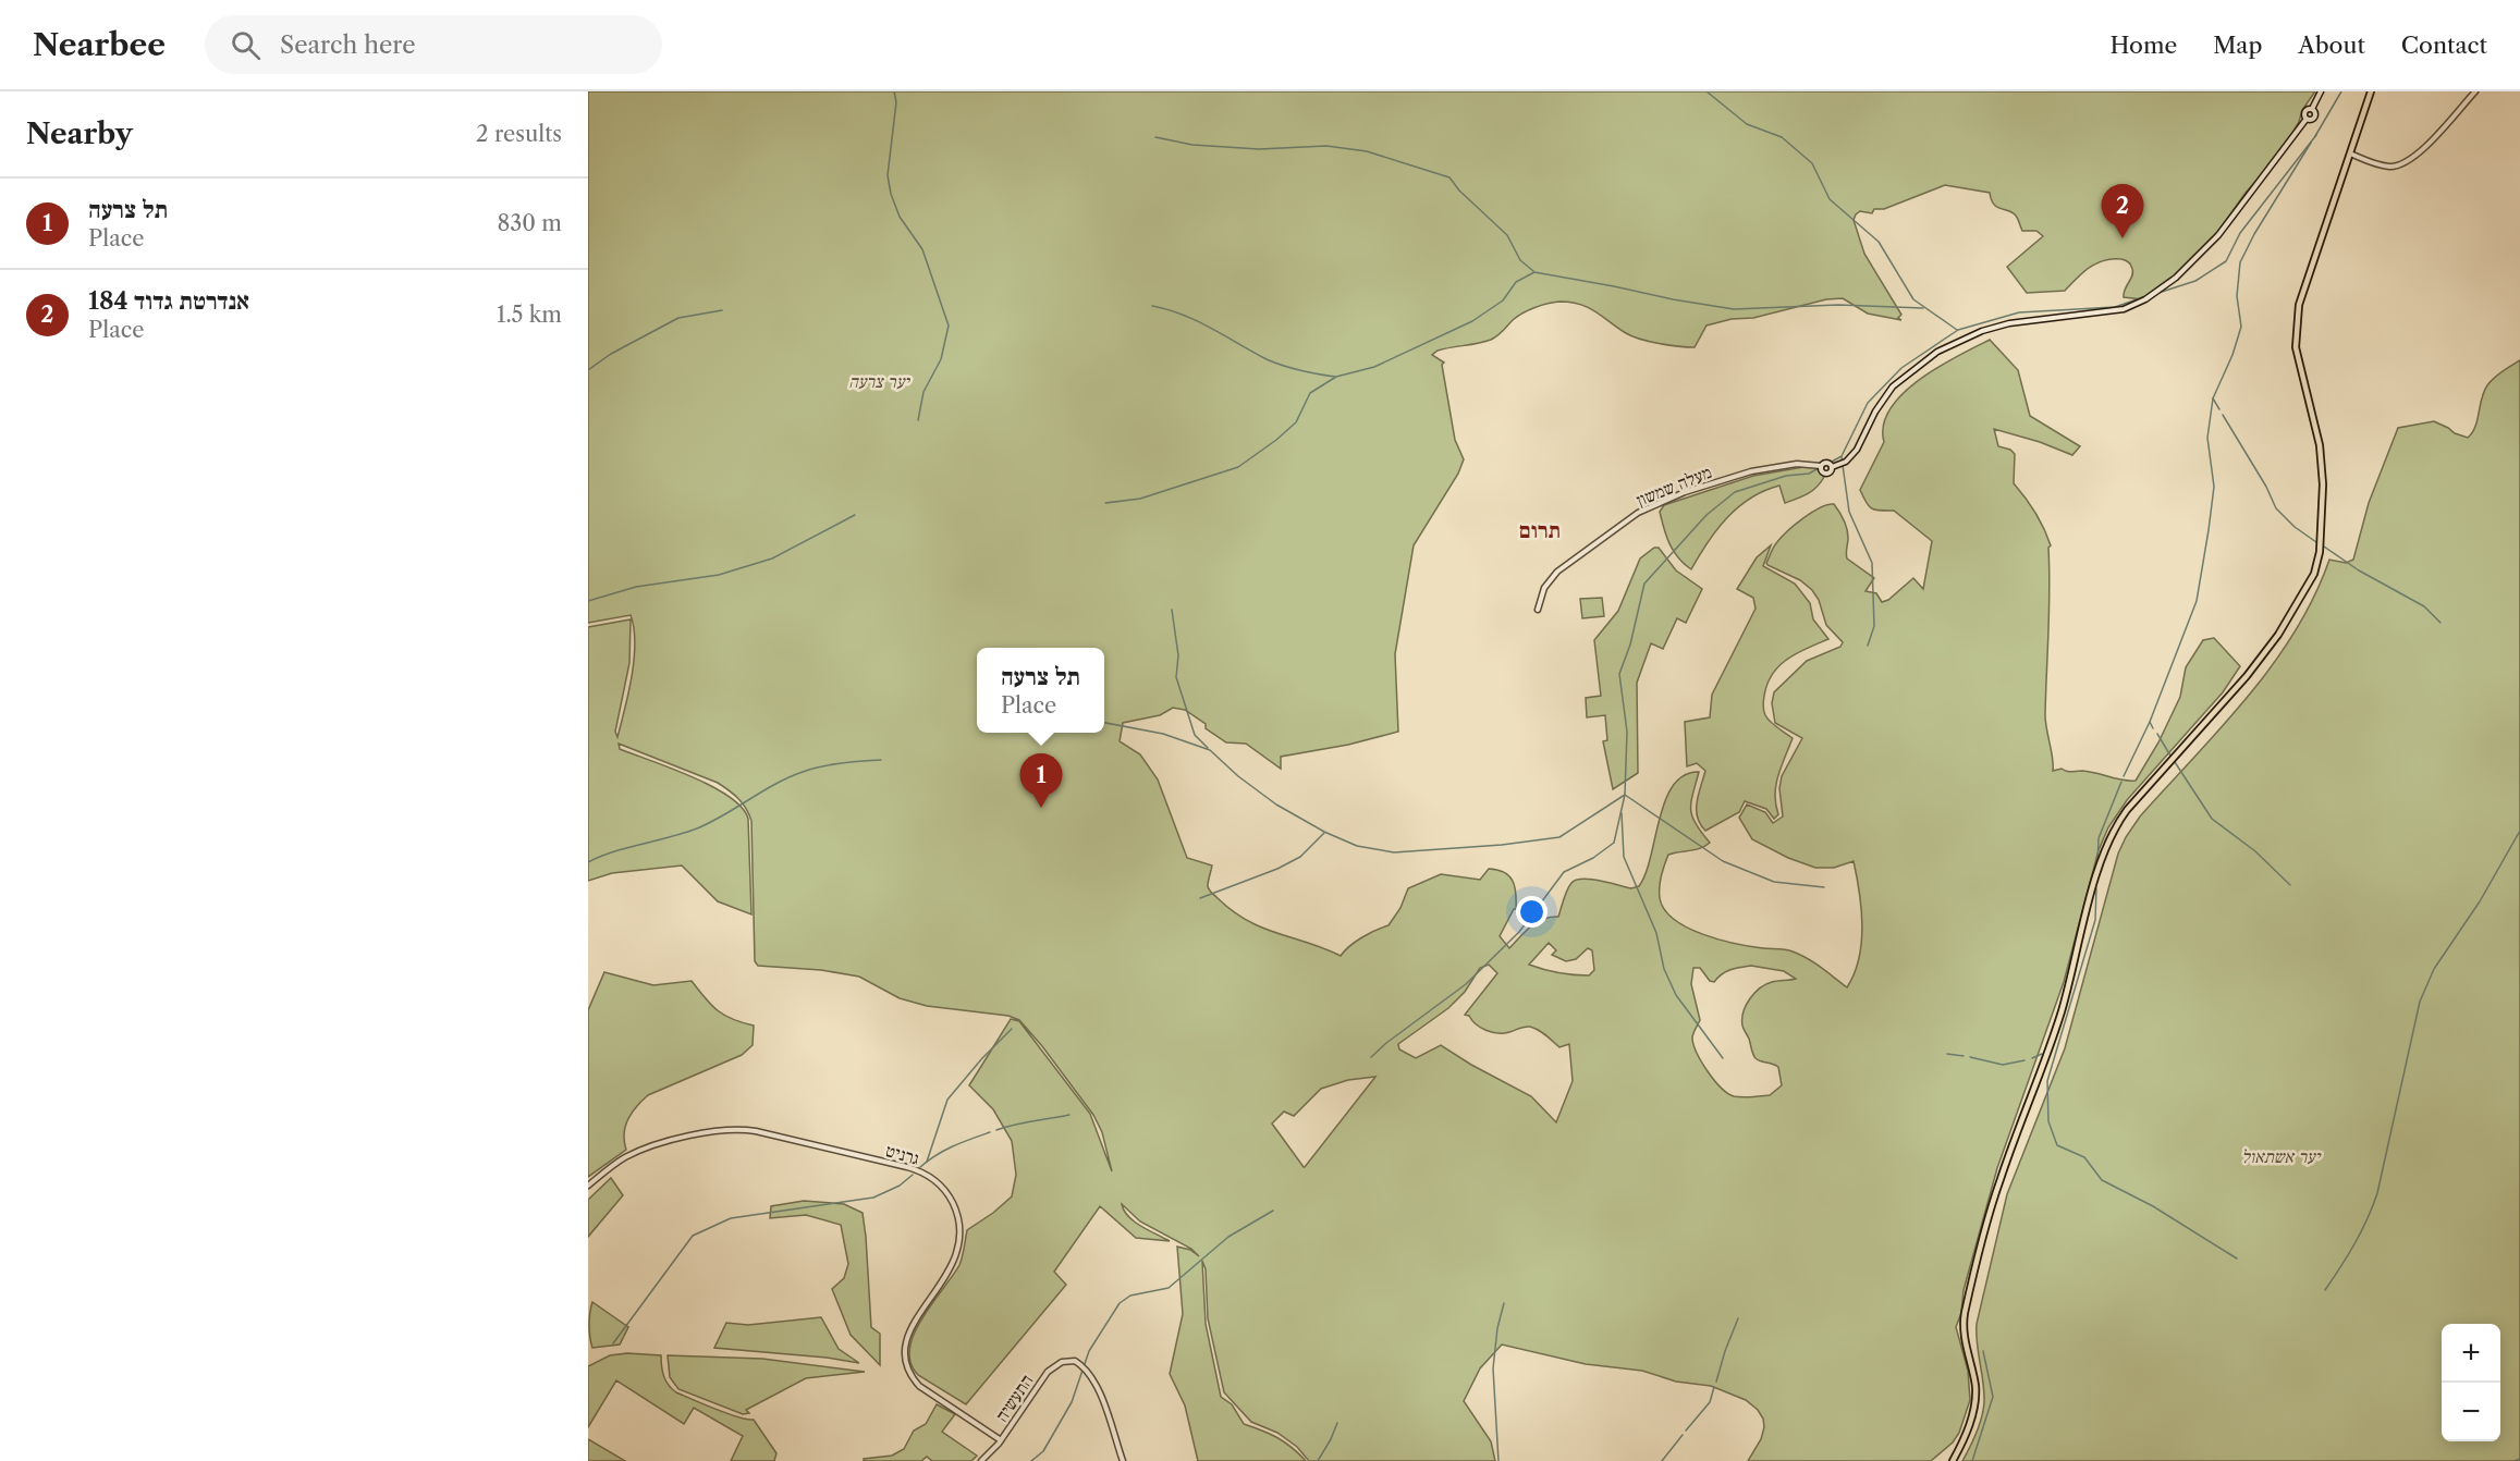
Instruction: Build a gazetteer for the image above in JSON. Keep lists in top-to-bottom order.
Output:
{
  "streets": {
    "street": ["מעלה שמשון", "גרניט", "התעשיה"]
  },
  "crossings": [
    ["גרניט", "התעשיה"]
  ],
  "districts": ["תרום"],
  "parks": ["יער צרעה", "יער אשתאול"],
  "page": {
    "header": "Nearbee",
    "search": "Search here",
    "nav": [
      "Home",
      "Map",
      "About",
      "Contact"
    ],
    "heading": ["Nearby", "2 results"],
    "list": [
      {
        "mark": "1",
        "name": "תל צרעה",
        "note": "Place",
        "value": "830 m"
      },
      {
        "mark": "2",
        "name": "אנדרטת גדוד 184",
        "note": "Place",
        "value": "1.5 km"
      }
    ],
    "pins": ["2", "1"],
    "popup": ["תל צרעה", "Place"],
    "map_buttons": ["+", "−"]
  }
}
